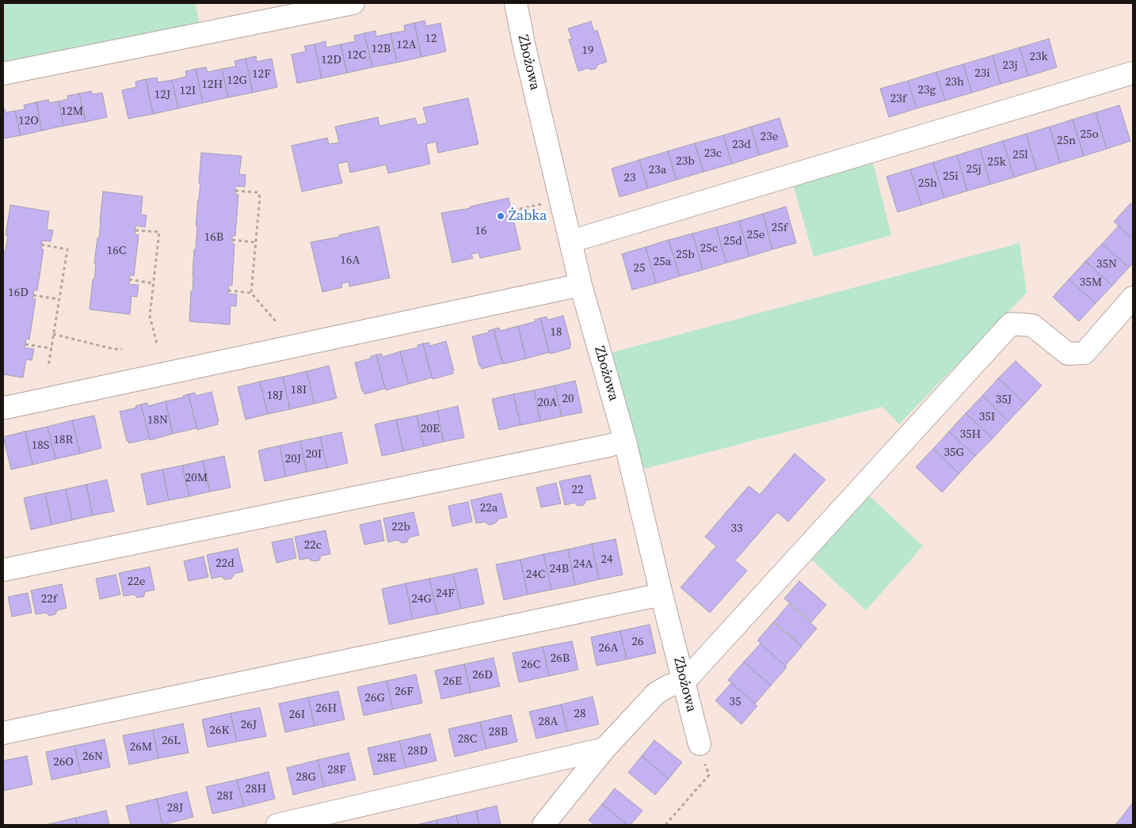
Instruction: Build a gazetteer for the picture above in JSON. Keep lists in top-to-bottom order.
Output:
{
  "streets": {
    "street": ["Zbożowa"]
  },
  "places": ["Żabka"],
  "house_numbers": [
    "12",
    "12A",
    "12B",
    "19",
    "12C",
    "23k",
    "12D",
    "23j",
    "23i",
    "12F",
    "12G",
    "23h",
    "12H",
    "23g",
    "12I",
    "12J",
    "23f",
    "12M",
    "12O",
    "25o",
    "23e",
    "25n",
    "23d",
    "23c",
    "25l",
    "23b",
    "25k",
    "25j",
    "23a",
    "25i",
    "23",
    "25h",
    "25f",
    "16",
    "25e",
    "16B",
    "25d",
    "25c",
    "16C",
    "25b",
    "16A",
    "25a",
    "35N",
    "25",
    "35M",
    "16D",
    "18",
    "18I",
    "18J",
    "20",
    "35J",
    "20A",
    "35I",
    "18N",
    "20E",
    "35H",
    "18R",
    "18S",
    "35G",
    "20I",
    "20J",
    "20M",
    "22",
    "22a",
    "22b",
    "33",
    "22c",
    "24",
    "22d",
    "24A",
    "24B",
    "24C",
    "22e",
    "24F",
    "22f",
    "24G",
    "26",
    "26A",
    "26B",
    "26C",
    "26D",
    "26E",
    "26F",
    "26G",
    "35",
    "26H",
    "28",
    "26I",
    "28A",
    "26J",
    "26K",
    "28B",
    "28C",
    "26L",
    "26M",
    "28D",
    "26N",
    "28E",
    "26O",
    "28F",
    "28G",
    "28H",
    "28I",
    "28J"
  ]
}
